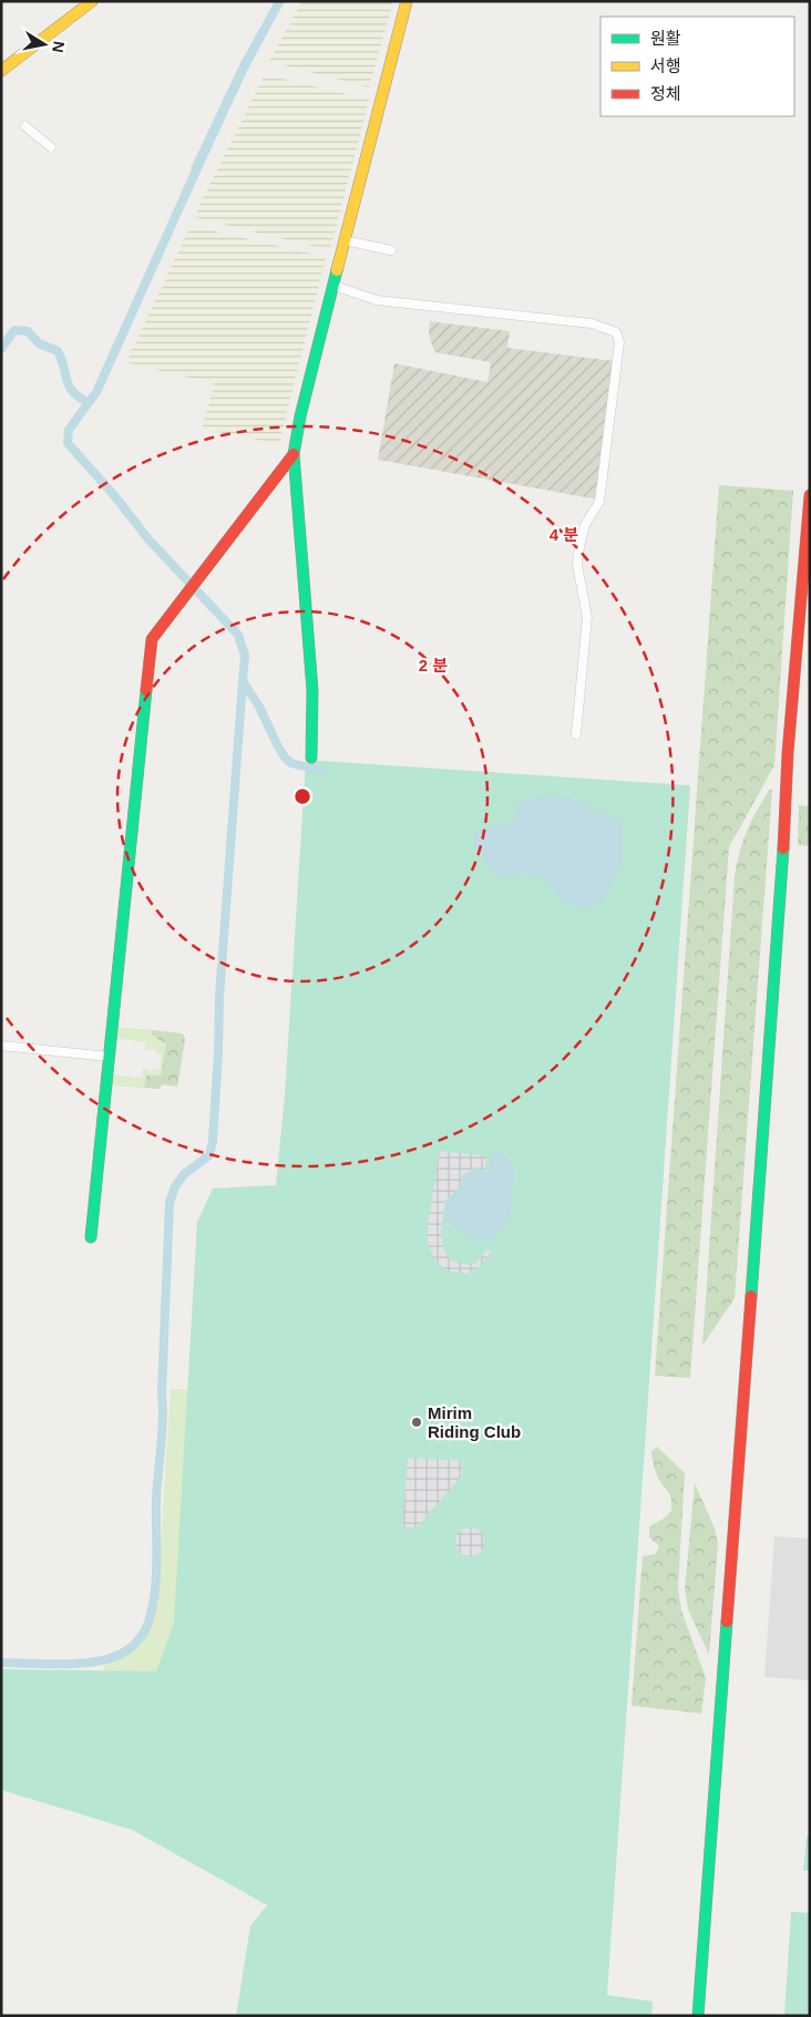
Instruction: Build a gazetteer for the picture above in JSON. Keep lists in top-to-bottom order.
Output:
{
  "places": ["Mirim Riding Club"],
  "legend": ["원활", "서행", "정체"],
  "north": "right",
  "rings": ["4 분", "2 분"]
}
